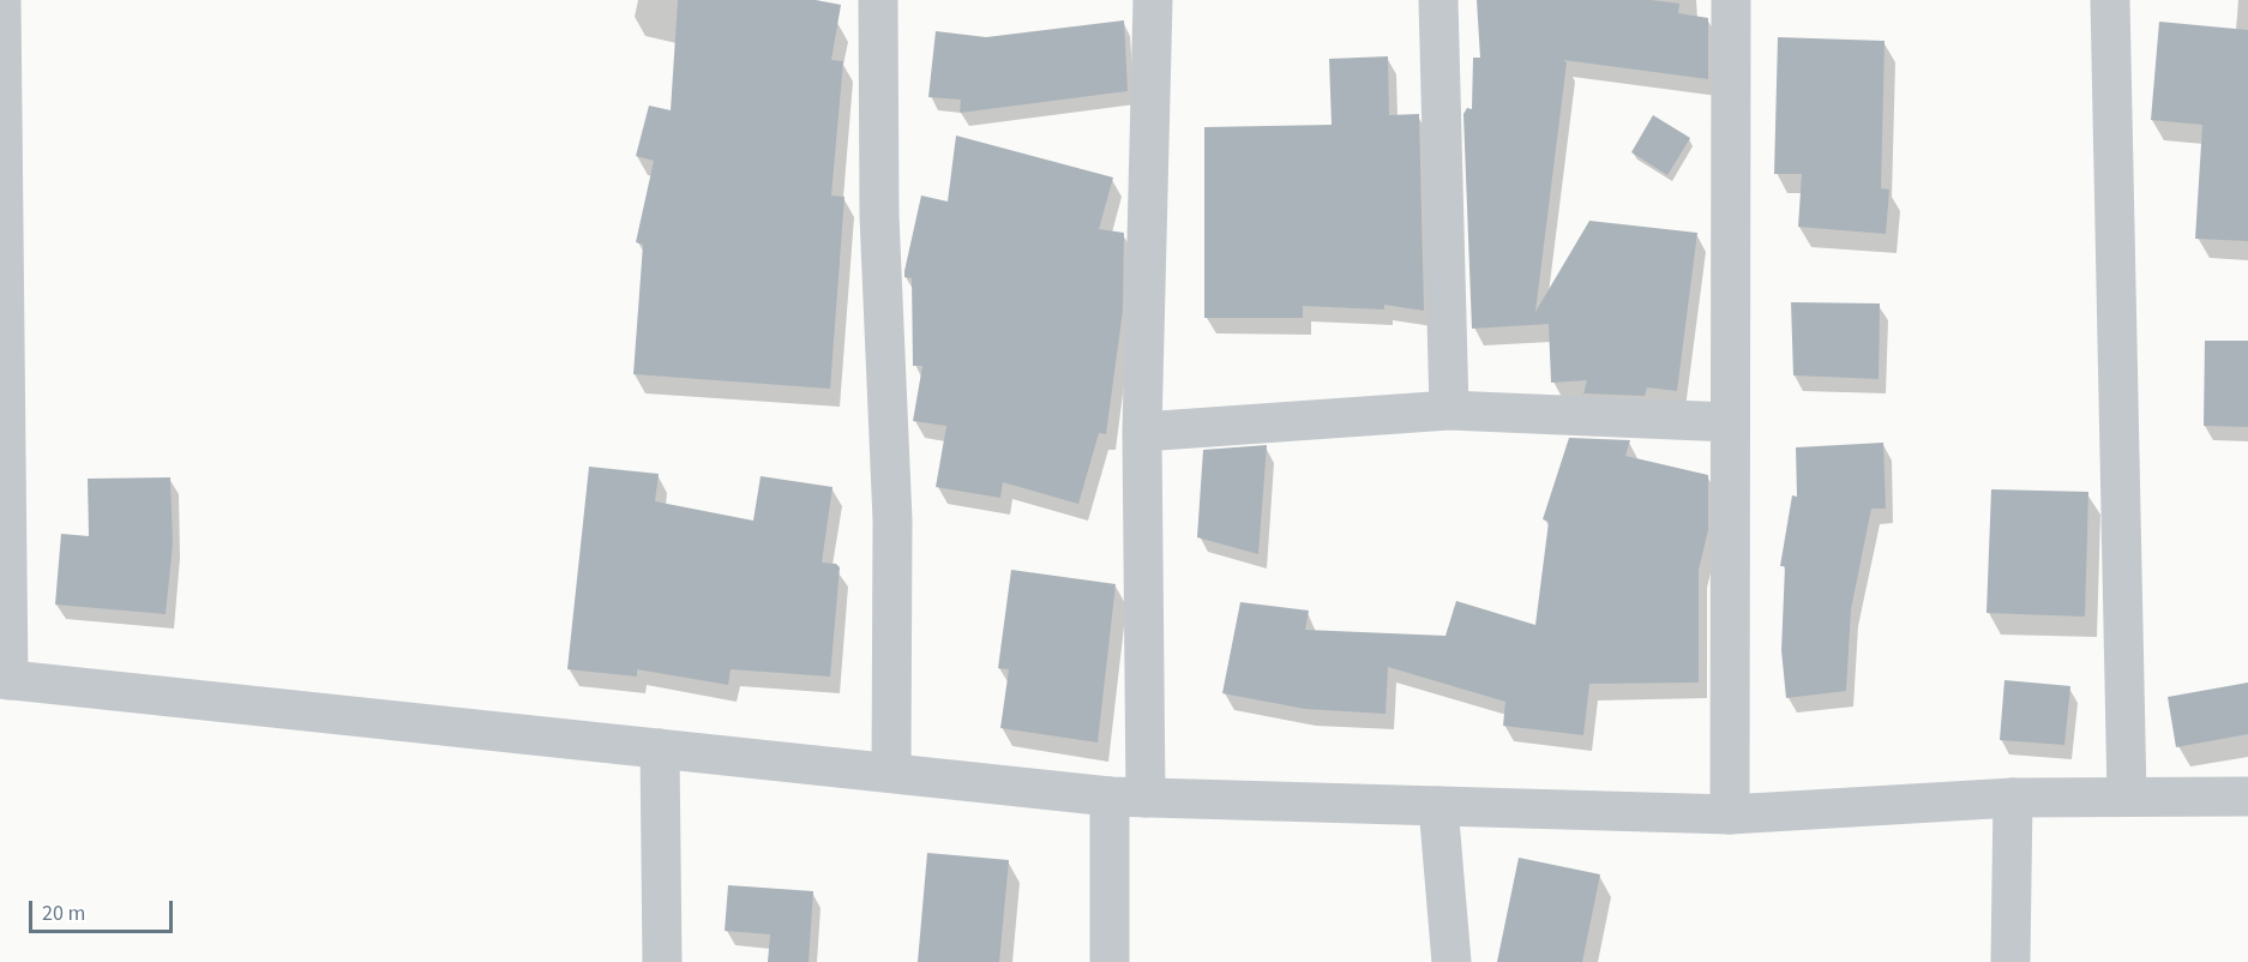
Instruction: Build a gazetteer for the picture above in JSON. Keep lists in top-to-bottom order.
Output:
{
  "scale_bar": "20 m"
}
